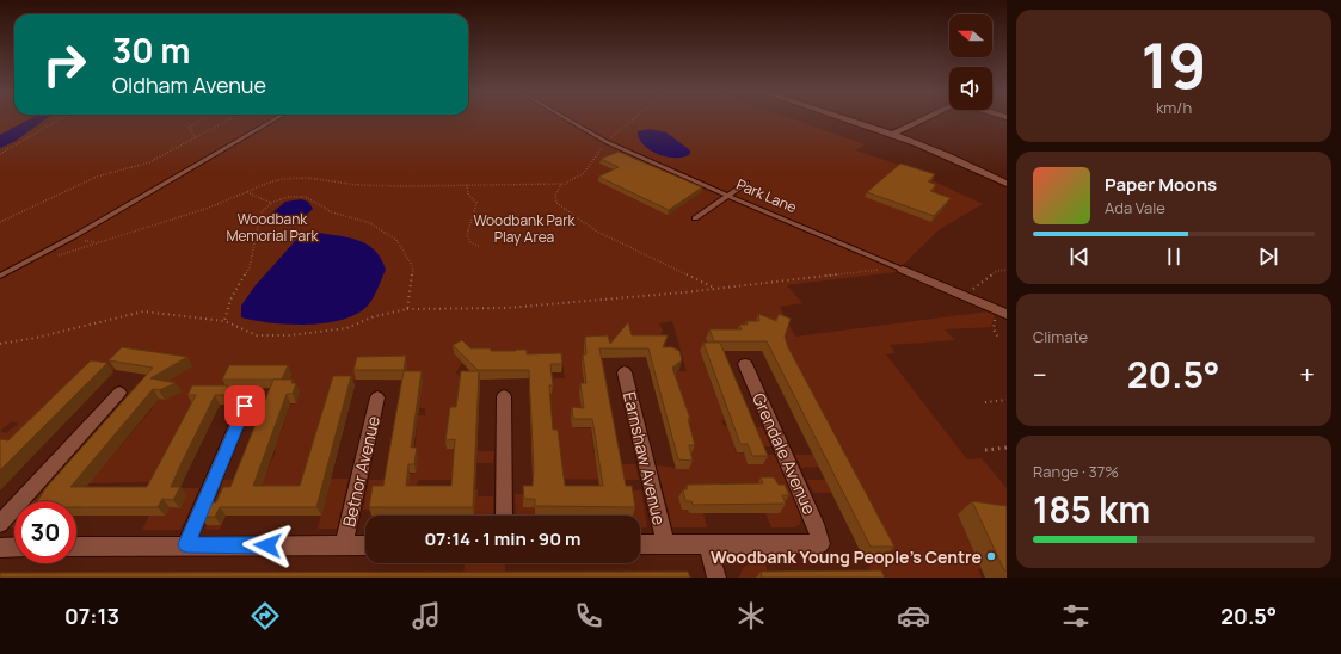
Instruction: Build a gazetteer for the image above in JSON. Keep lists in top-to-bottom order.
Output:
{
  "streets": {
    "street": [
      "Park Lane",
      "Grendale Avenue",
      "Earnshaw Avenue",
      "Betnor Avenue"
    ]
  },
  "parks": ["Woodbank Memorial Park", "Woodbank Park Play Area"],
  "places": ["Woodbank Young People's Centre"],
  "north": "left",
  "page": {
    "tile": [
      ["19", "km/h"],
      "Climate",
      ["Range · 37%", "185 km"]
    ],
    "turn": ["30 m", "Oldham Avenue"],
    "song": ["Paper Moons", "Ada Vale"],
    "heat": ["−", "20.5°", "+"],
    "limit": "30",
    "trip": "07:14 · 1 min · 90 m",
    "tabs": ["07:13", "20.5°"]
  }
}
